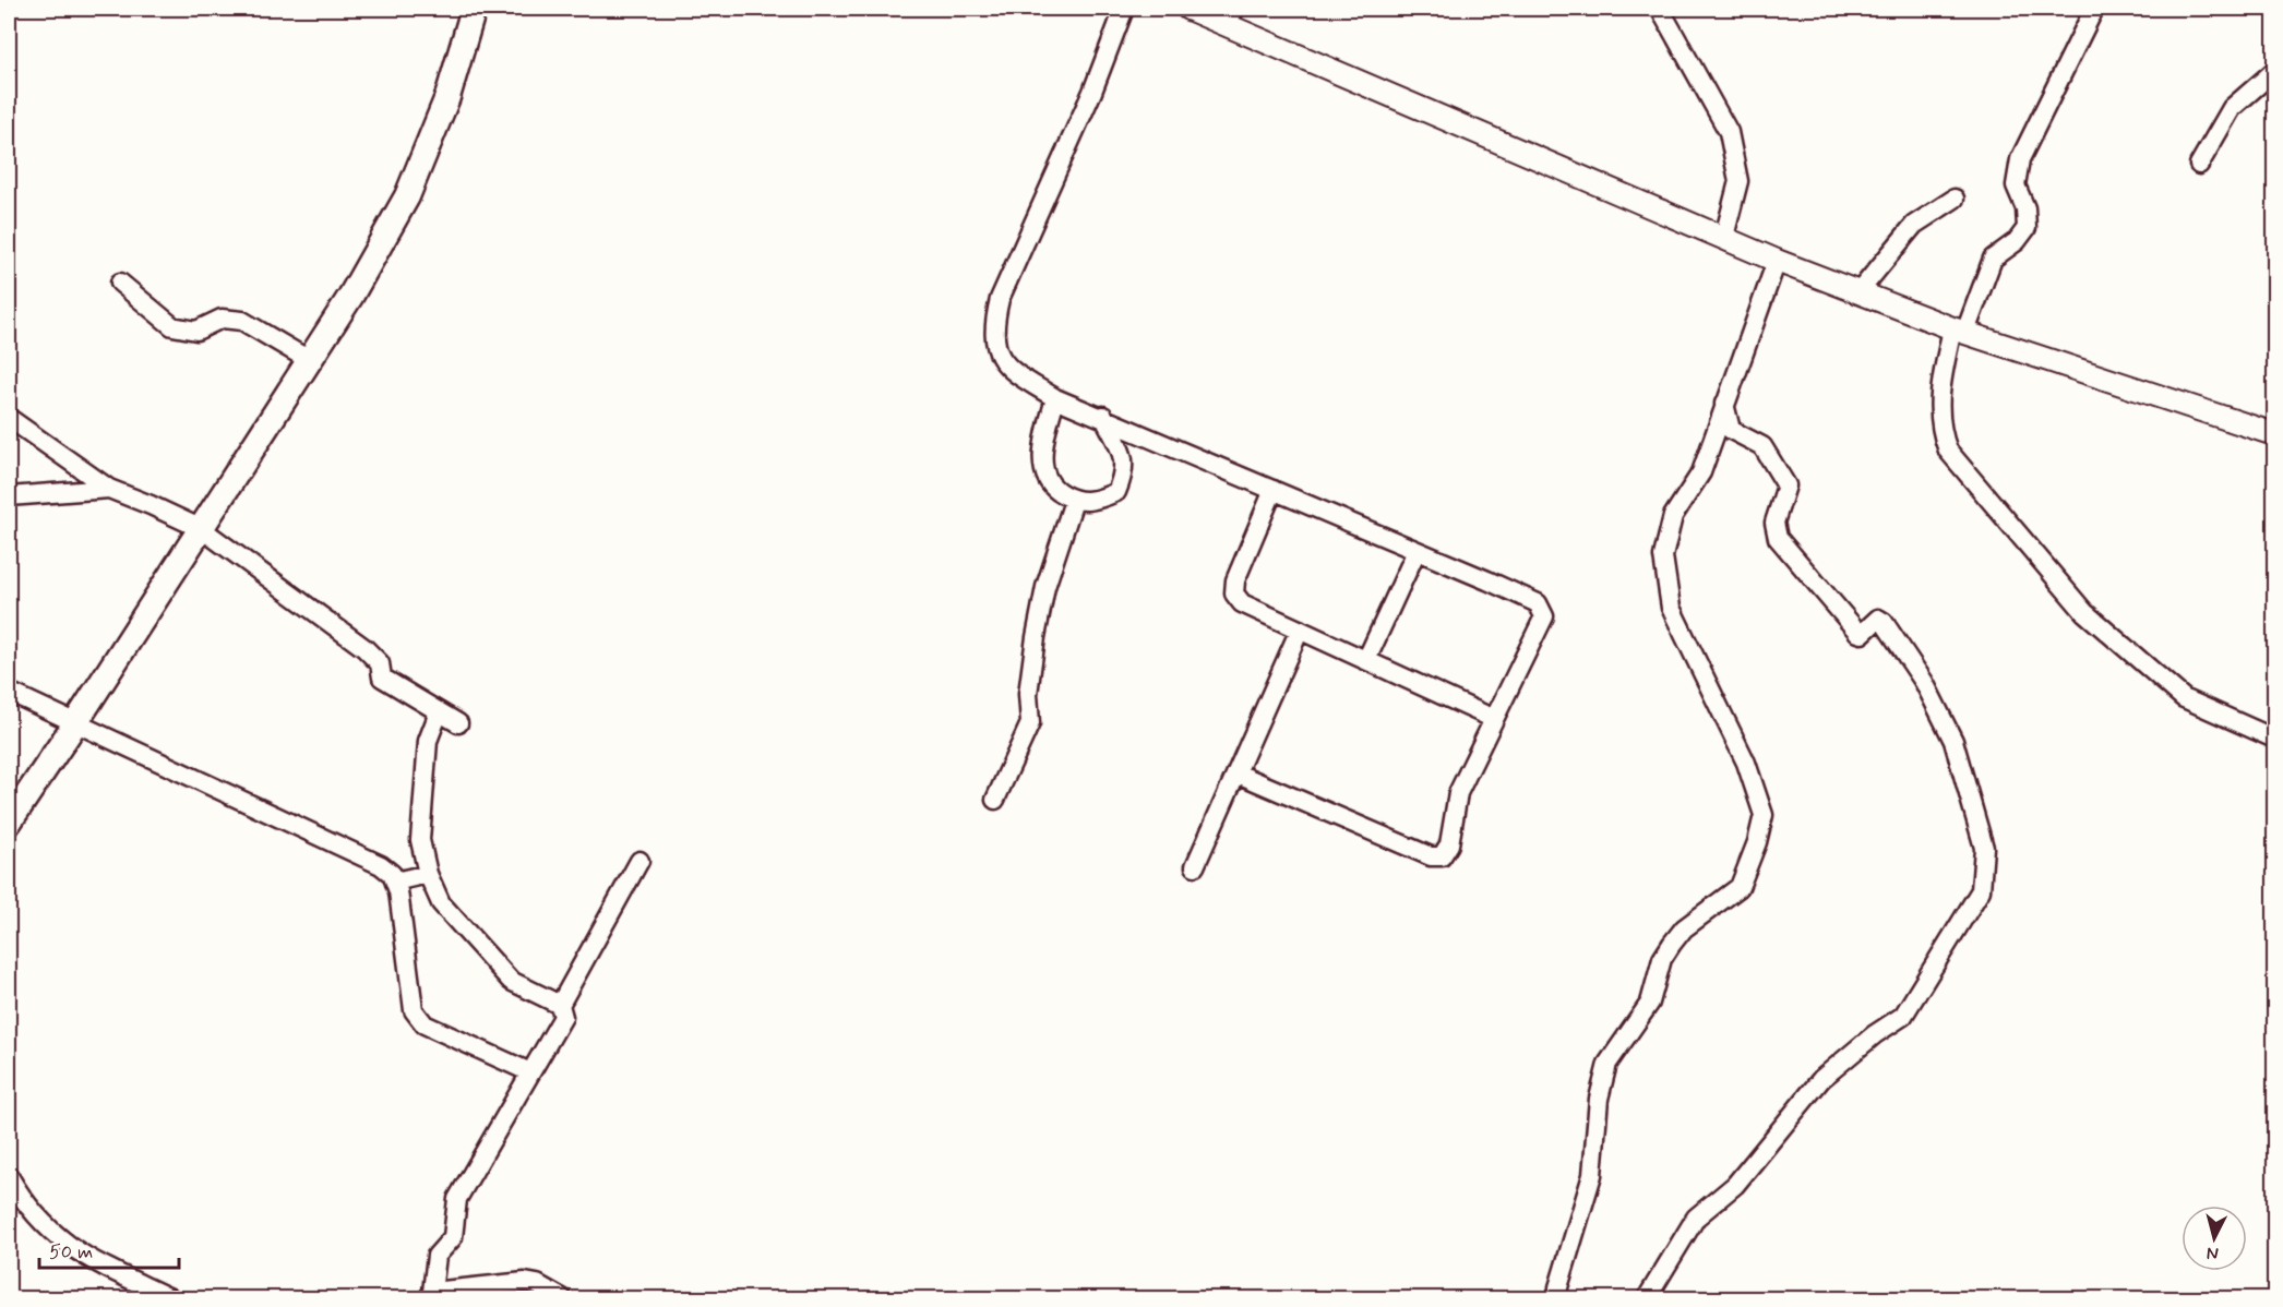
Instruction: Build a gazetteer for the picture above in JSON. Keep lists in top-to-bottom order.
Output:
{
  "scale_bar": "50 m",
  "north": "bottom"
}
